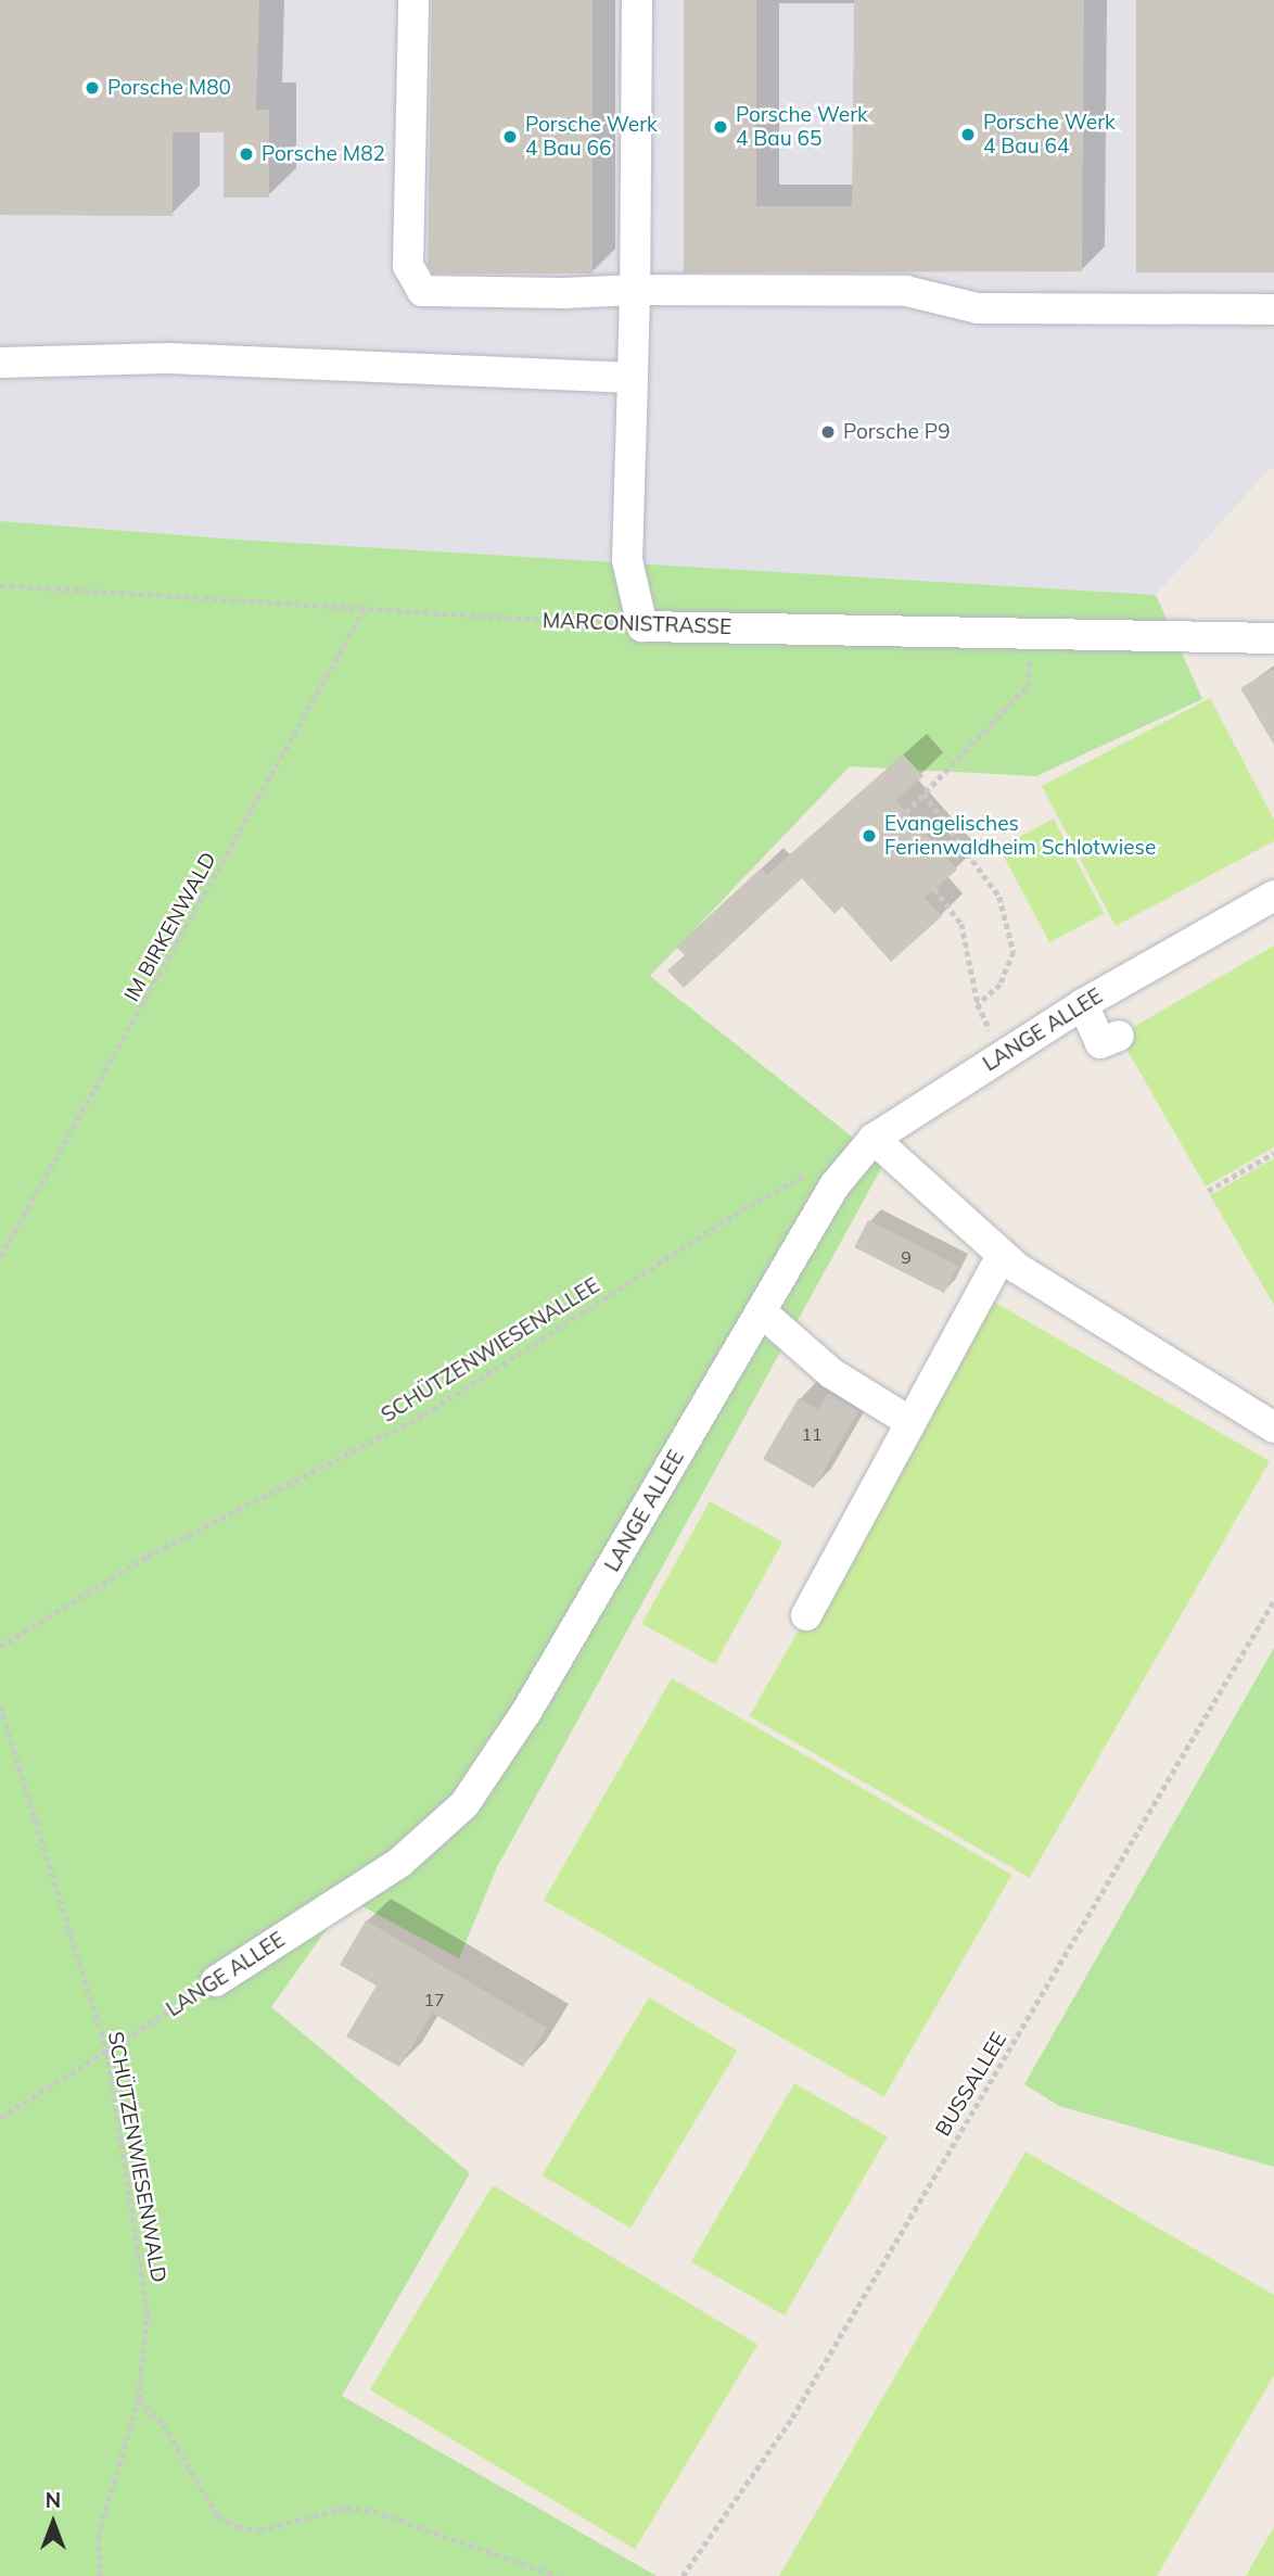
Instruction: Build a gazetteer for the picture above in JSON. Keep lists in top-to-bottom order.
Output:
{
  "streets": {
    "lane": ["MARCONISTRASSE", "LANGE ALLEE"],
    "path": [
      "IM BIRKENWALD",
      "SCHÜTZENWIESENALLEE",
      "BUSSALLEE",
      "SCHÜTZENWIESENWALD"
    ]
  },
  "crossings": [
    ["MARCONISTRASSE", "IM BIRKENWALD"],
    ["LANGE ALLEE", "SCHÜTZENWIESENWALD"]
  ],
  "places": [
    "Porsche M80",
    "Porsche Werk 4 Bau 65",
    "Porsche Werk 4 Bau 64",
    "Porsche Werk 4 Bau 66",
    "Porsche M82",
    "Porsche P9",
    "Evangelisches Ferienwaldheim Schlotwiese"
  ],
  "house_numbers": ["9", "11", "17"],
  "north": "top"
}
